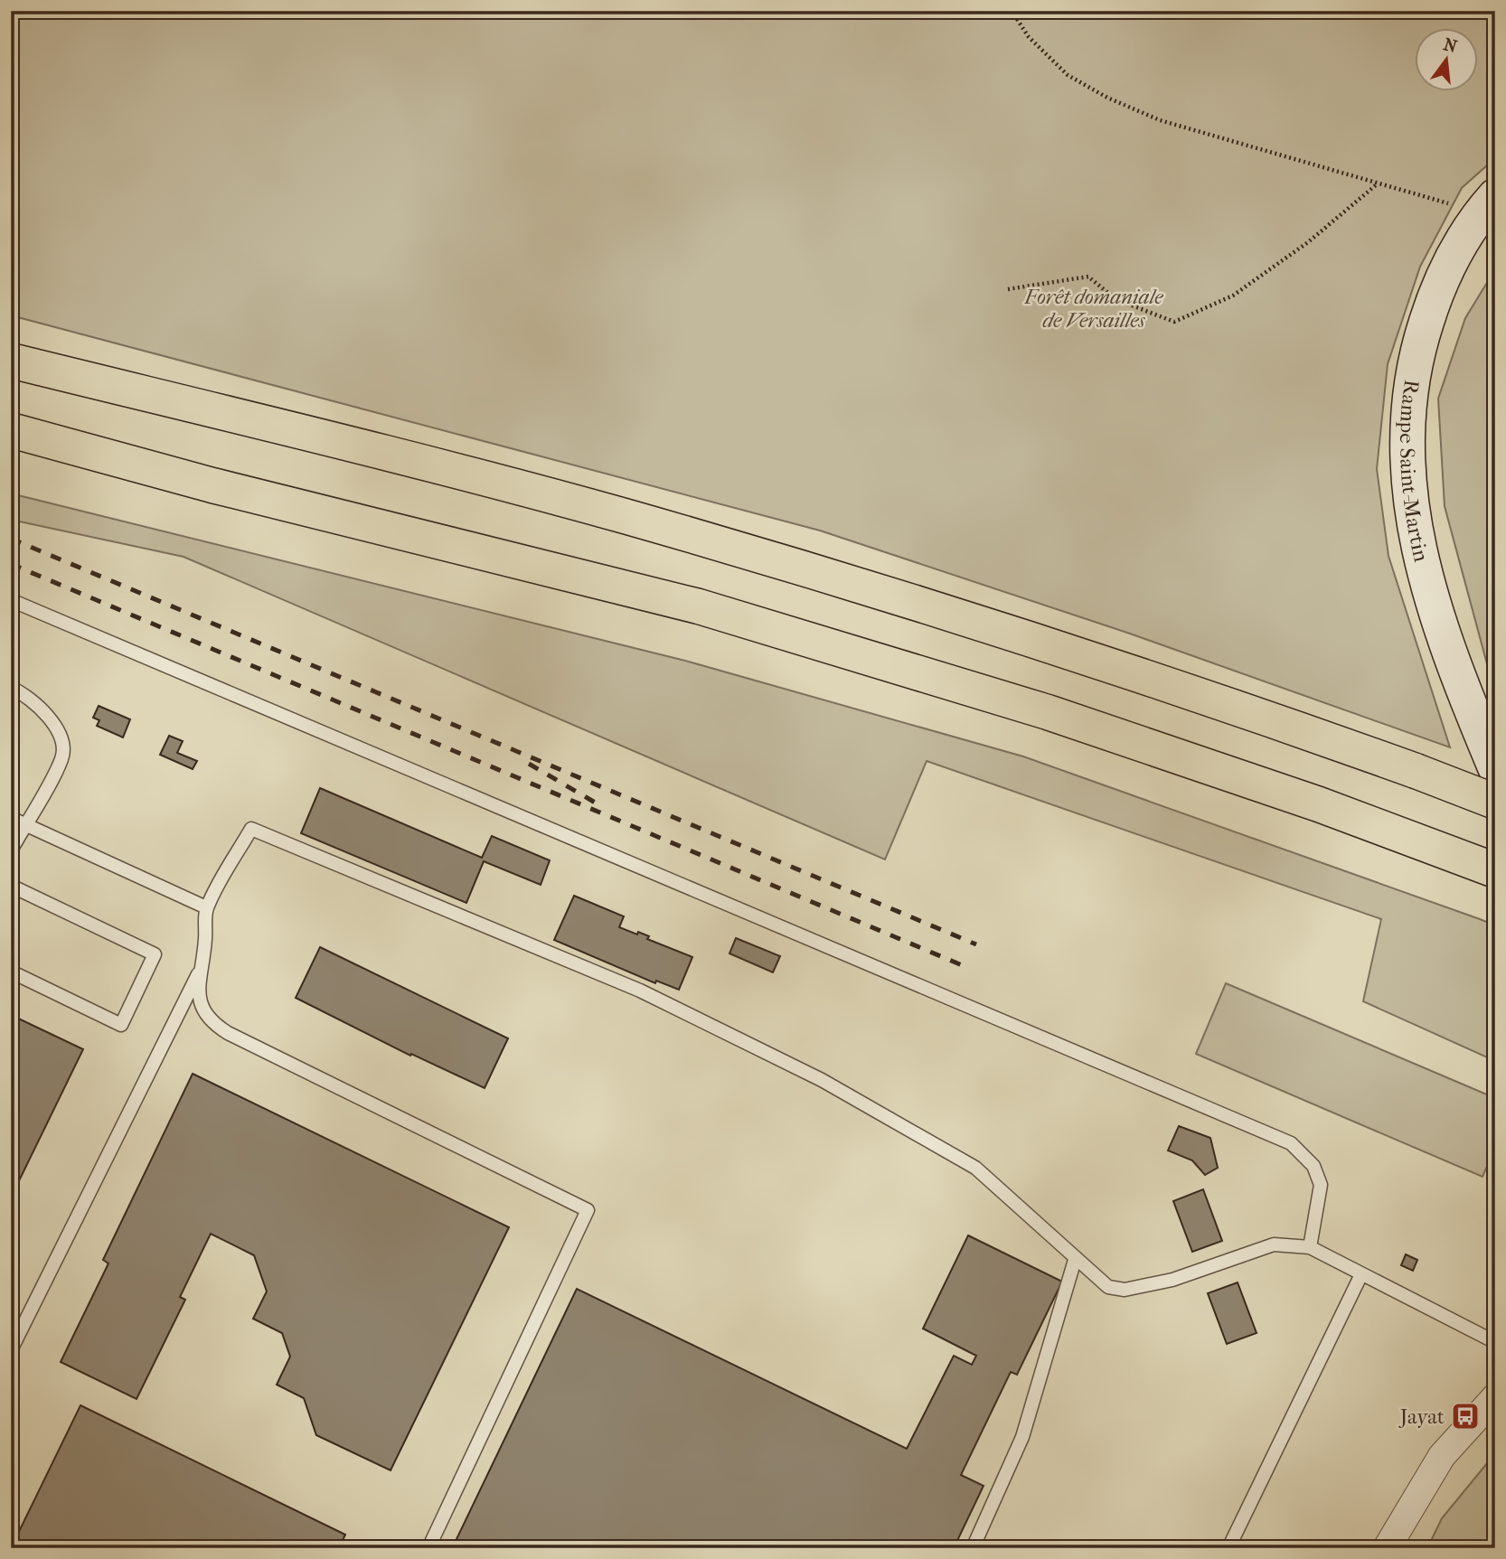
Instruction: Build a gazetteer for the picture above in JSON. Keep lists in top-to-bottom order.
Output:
{
  "streets": {
    "street": ["Rampe Saint-Martin"]
  },
  "parks": ["Forêt domaniale de Versailles"],
  "places": {
    "bus stop": ["Jayat"]
  },
  "north": "top"
}
